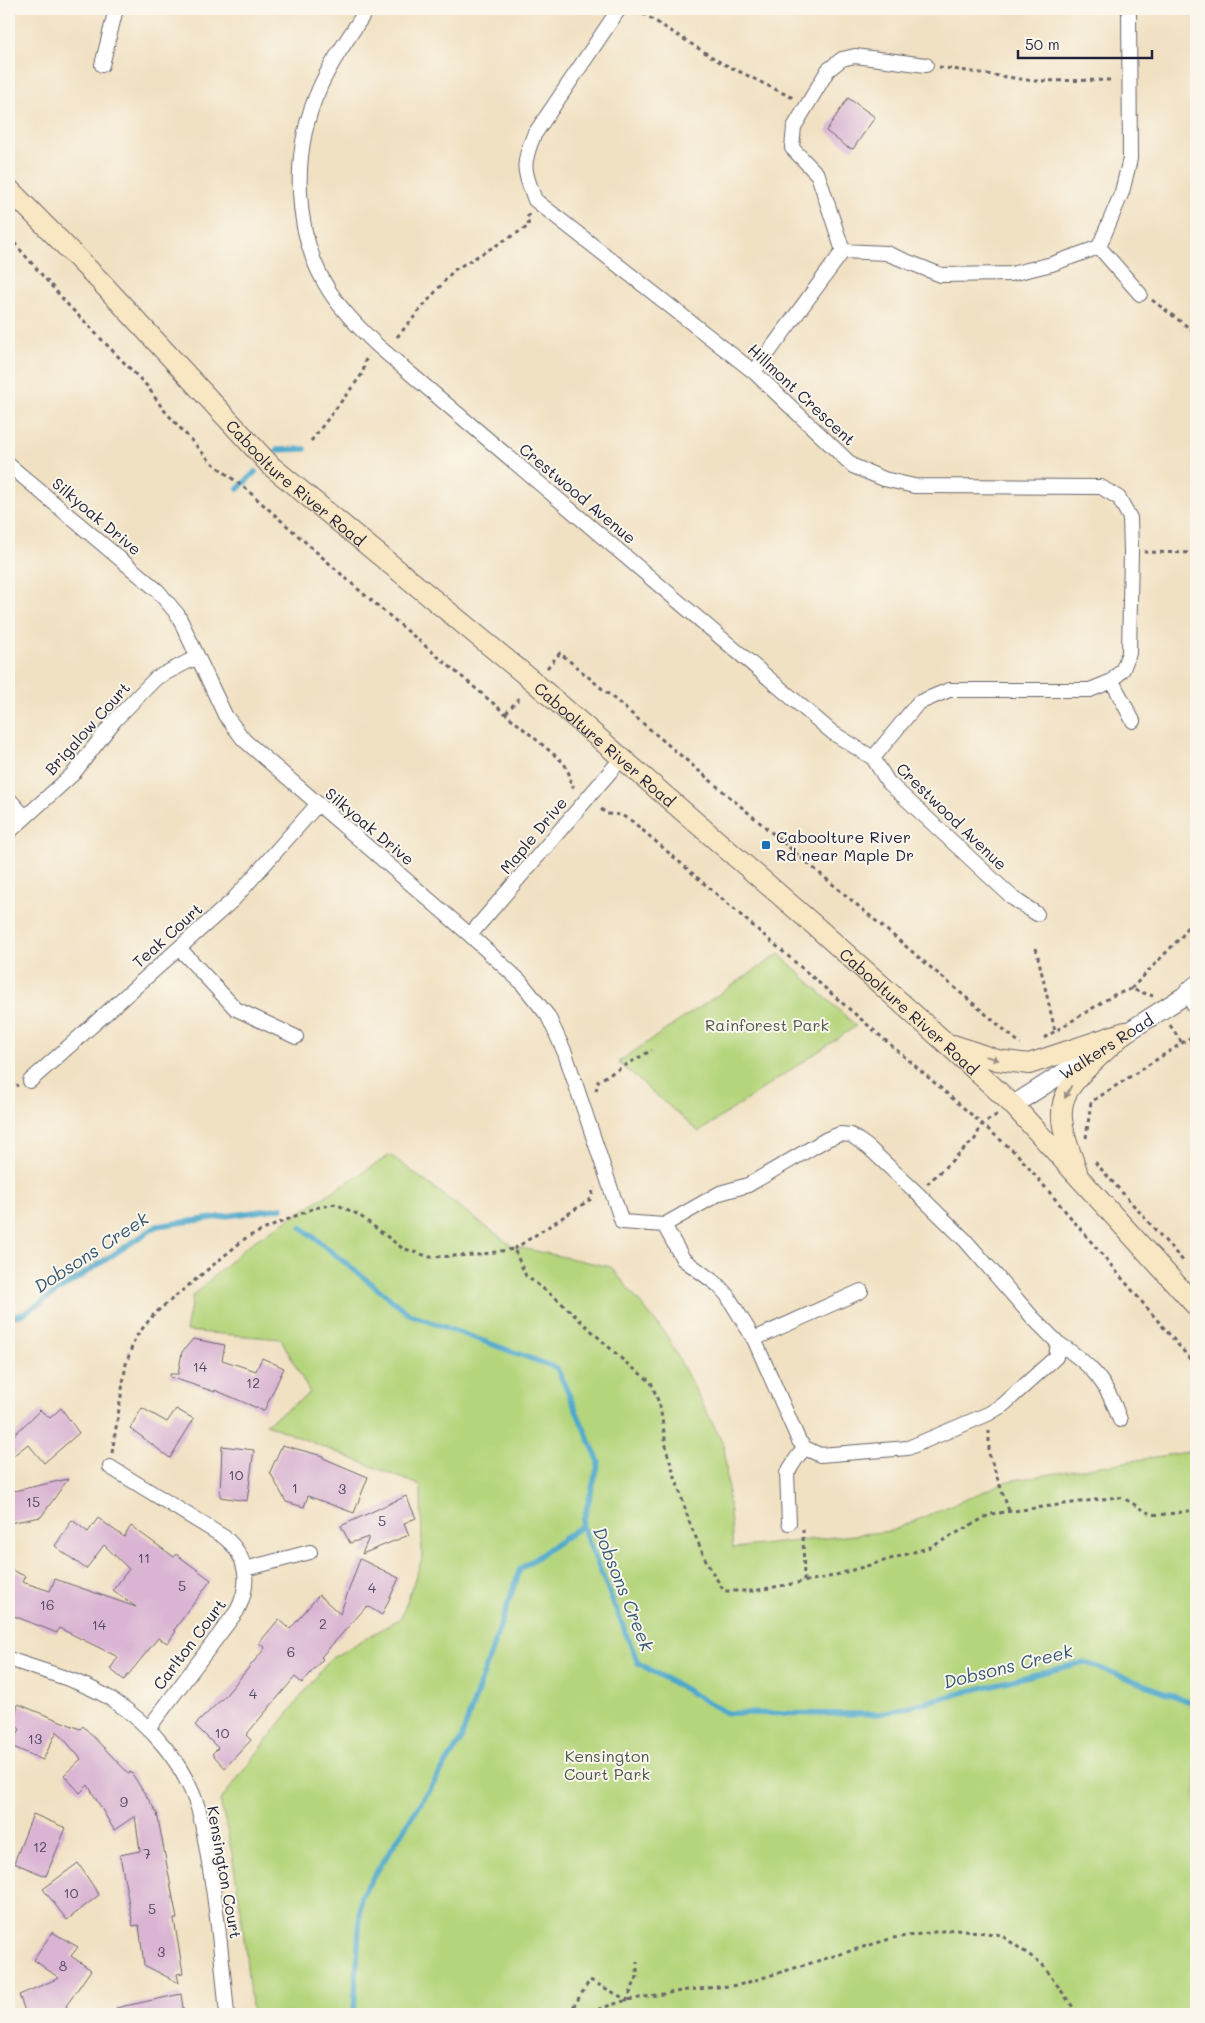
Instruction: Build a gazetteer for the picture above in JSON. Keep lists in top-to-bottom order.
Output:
{
  "streets": {
    "main road": ["Caboolture River Road"],
    "street": [
      "Hillmont Crescent",
      "Crestwood Avenue",
      "Silkyoak Drive",
      "Brigalow Court",
      "Maple Drive",
      "Teak Court",
      "Walkers Road",
      "Carlton Court",
      "Kensington Court"
    ]
  },
  "crossings": [
    ["Caboolture River Road", "Maple Drive"],
    ["Caboolture River Road", "Walkers Road"],
    ["Silkyoak Drive", "Brigalow Court"],
    ["Silkyoak Drive", "Maple Drive"],
    ["Silkyoak Drive", "Teak Court"],
    ["Carlton Court", "Kensington Court"]
  ],
  "water": ["Dobsons Creek"],
  "parks": ["Rainforest Park", "Kensington Court Park"],
  "places": {
    "transit": ["Caboolture River Rd near Maple Dr"]
  },
  "house_numbers": [
    "14",
    "12",
    "10",
    "1",
    "3",
    "15",
    "5",
    "11",
    "5",
    "4",
    "16",
    "2",
    "14",
    "6",
    "4",
    "10",
    "13",
    "9",
    "12",
    "7",
    "10",
    "5",
    "3",
    "8"
  ],
  "scale_bar": "50 m"
}
